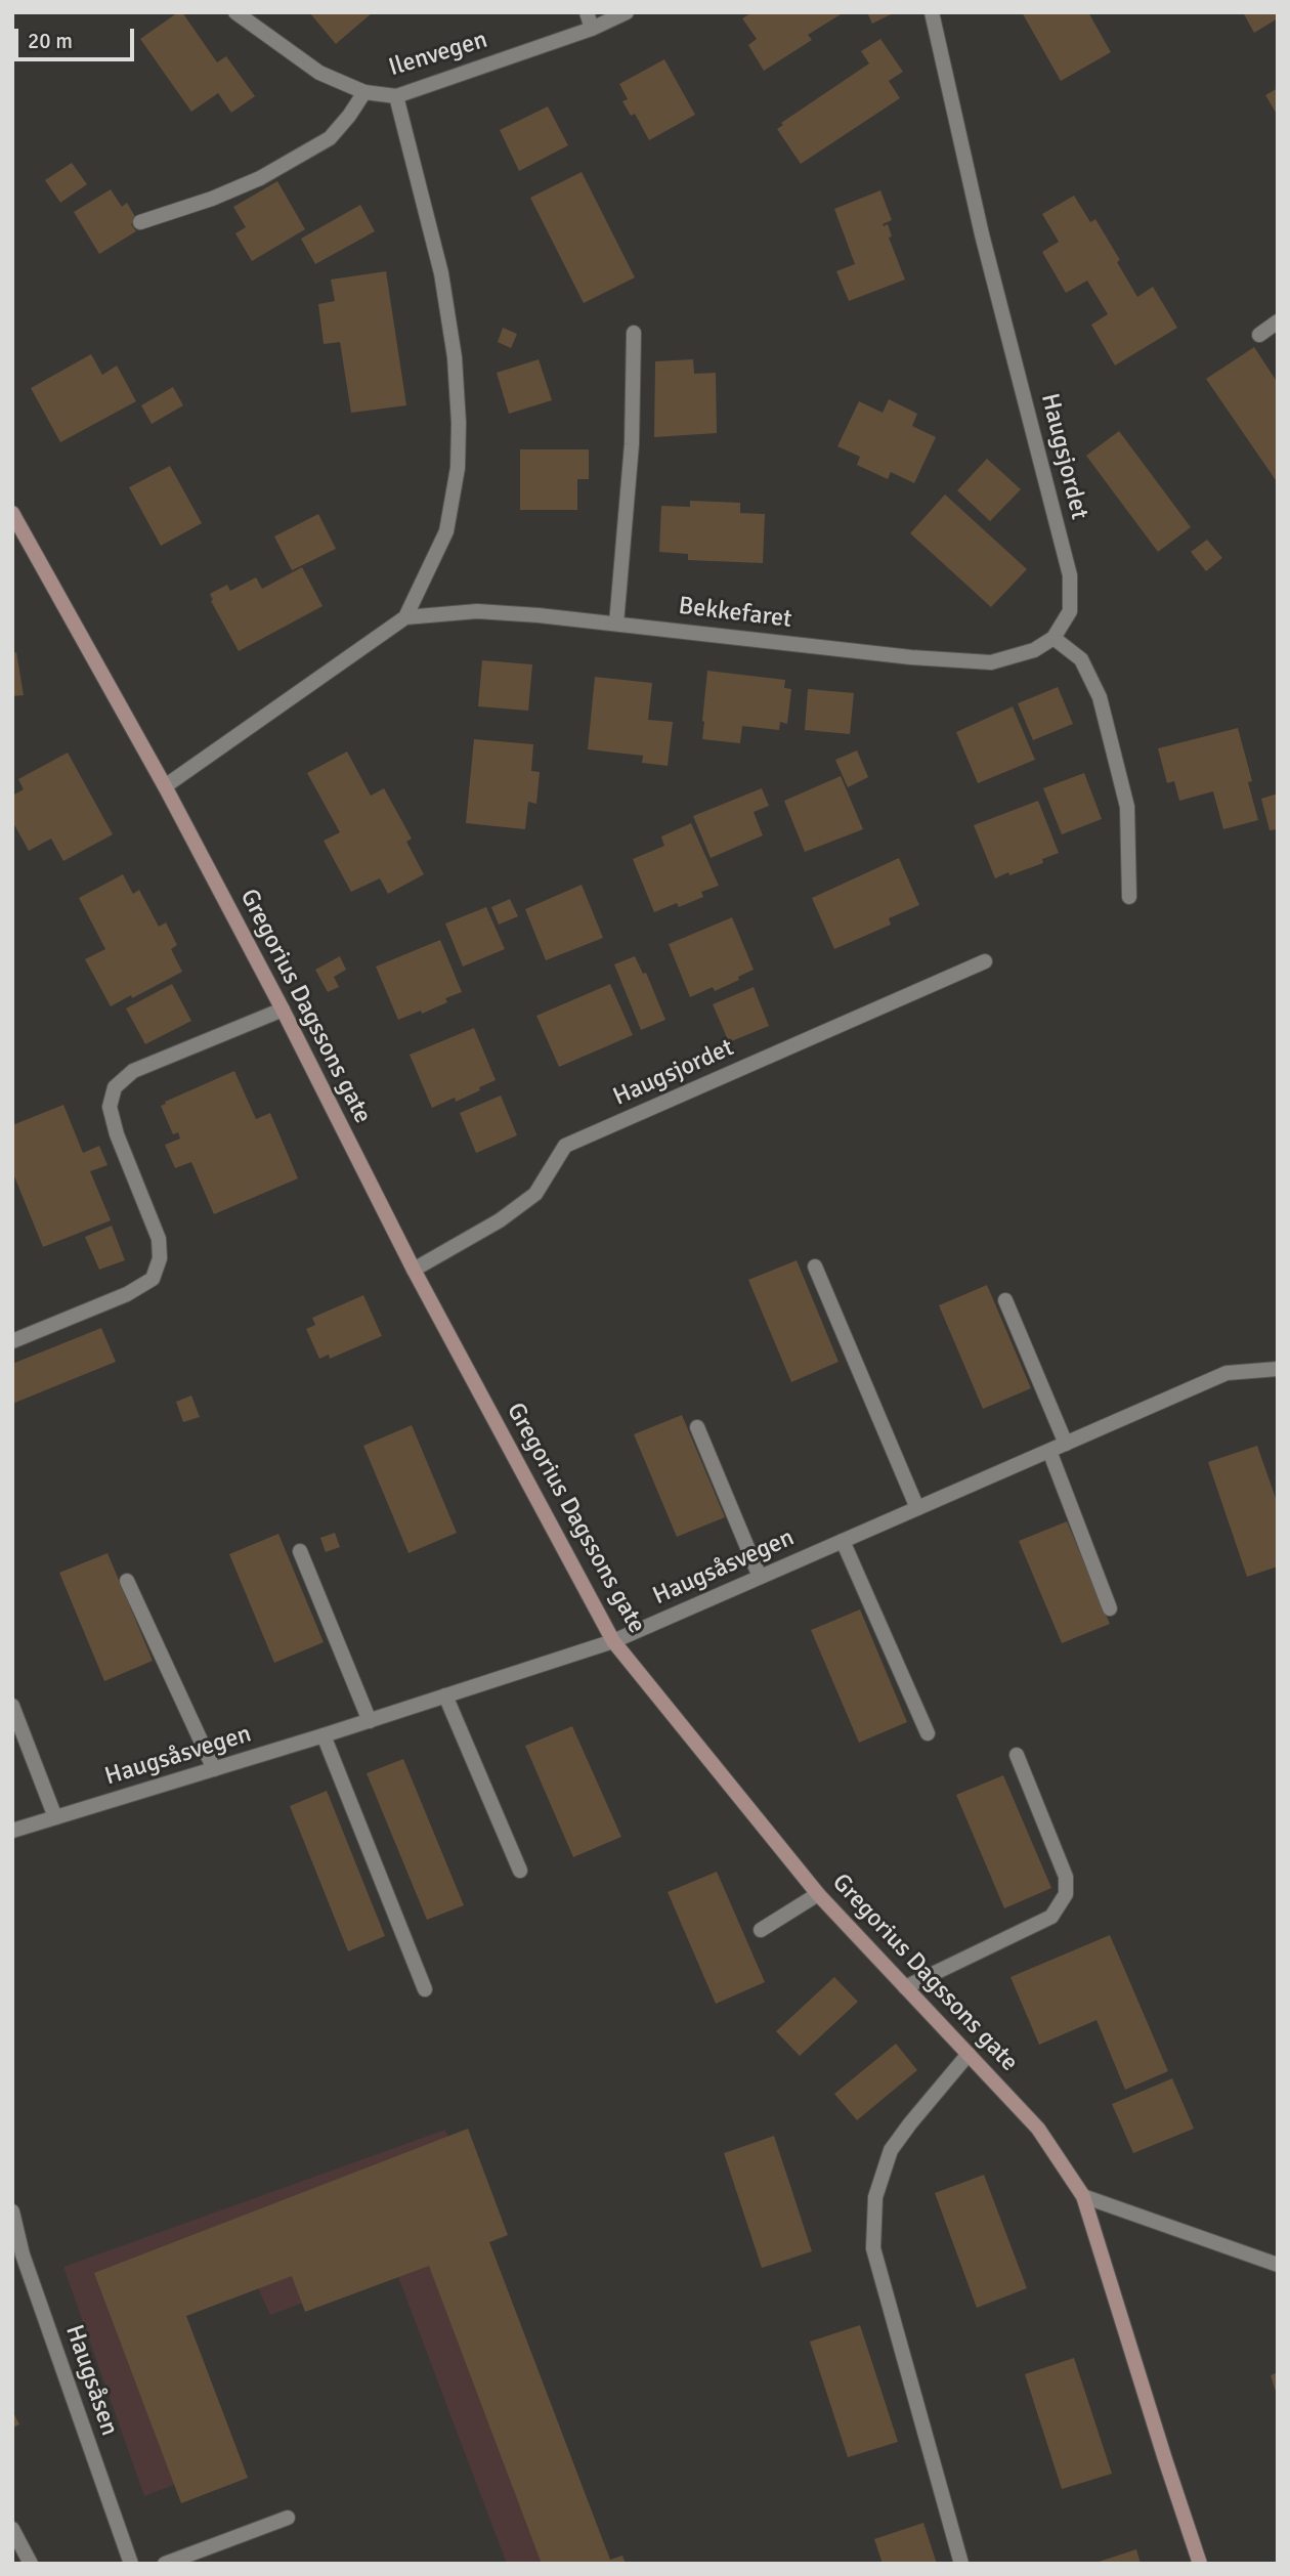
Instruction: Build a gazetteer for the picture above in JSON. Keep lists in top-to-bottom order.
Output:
{
  "streets": {
    "street": [
      "Ilenvegen",
      "Haugsjordet",
      "Bekkefaret",
      "Gregorius Dagssons gate",
      "Haugsåsvegen",
      "Haugsåsen"
    ]
  },
  "crossings": [
    ["Haugsjordet", "Bekkefaret"],
    ["Haugsjordet", "Gregorius Dagssons gate"],
    ["Gregorius Dagssons gate", "Haugsåsvegen"]
  ],
  "scale_bar": "20 m"
}
